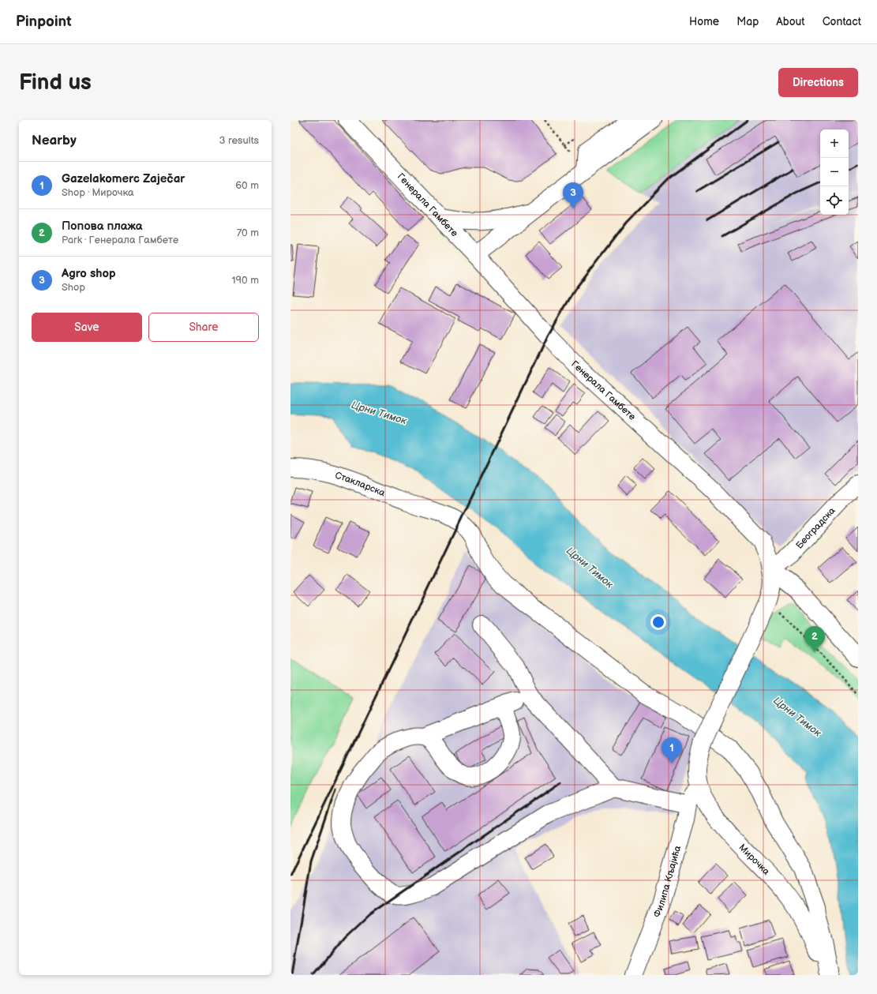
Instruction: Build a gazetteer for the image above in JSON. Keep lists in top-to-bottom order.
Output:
{
  "streets": {
    "street": [
      "Генерала Гамбете",
      "Стакларска",
      "Београдска",
      "Мирочка",
      "Филипа Кљајића"
    ]
  },
  "crossings": [
    ["Генерала Гамбете", "Београдска"],
    ["Генерала Гамбете", "Мирочка"],
    ["Мирочка", "Филипа Кљајића"]
  ],
  "water": ["Црни Тимок"],
  "page": {
    "header": "Pinpoint",
    "nav": [
      "Home",
      "Map",
      "About",
      "Contact"
    ],
    "buttons": [
      "Directions",
      ["Save", "Share"]
    ],
    "title": "Find us",
    "heading": ["Nearby", "3 results"],
    "map_buttons": ["+", "−"],
    "list": [
      {
        "mark": "1",
        "name": "Gazelakomerc Zaječar",
        "note": "Shop · Мирочка",
        "value": "60 m"
      },
      {
        "mark": "2",
        "name": "Попова плажа",
        "note": "Park · Генерала Гамбете",
        "value": "70 m"
      },
      {
        "mark": "3",
        "name": "Agro shop",
        "note": "Shop",
        "value": "190 m"
      }
    ],
    "pins": ["3", "2", "1"]
  }
}
